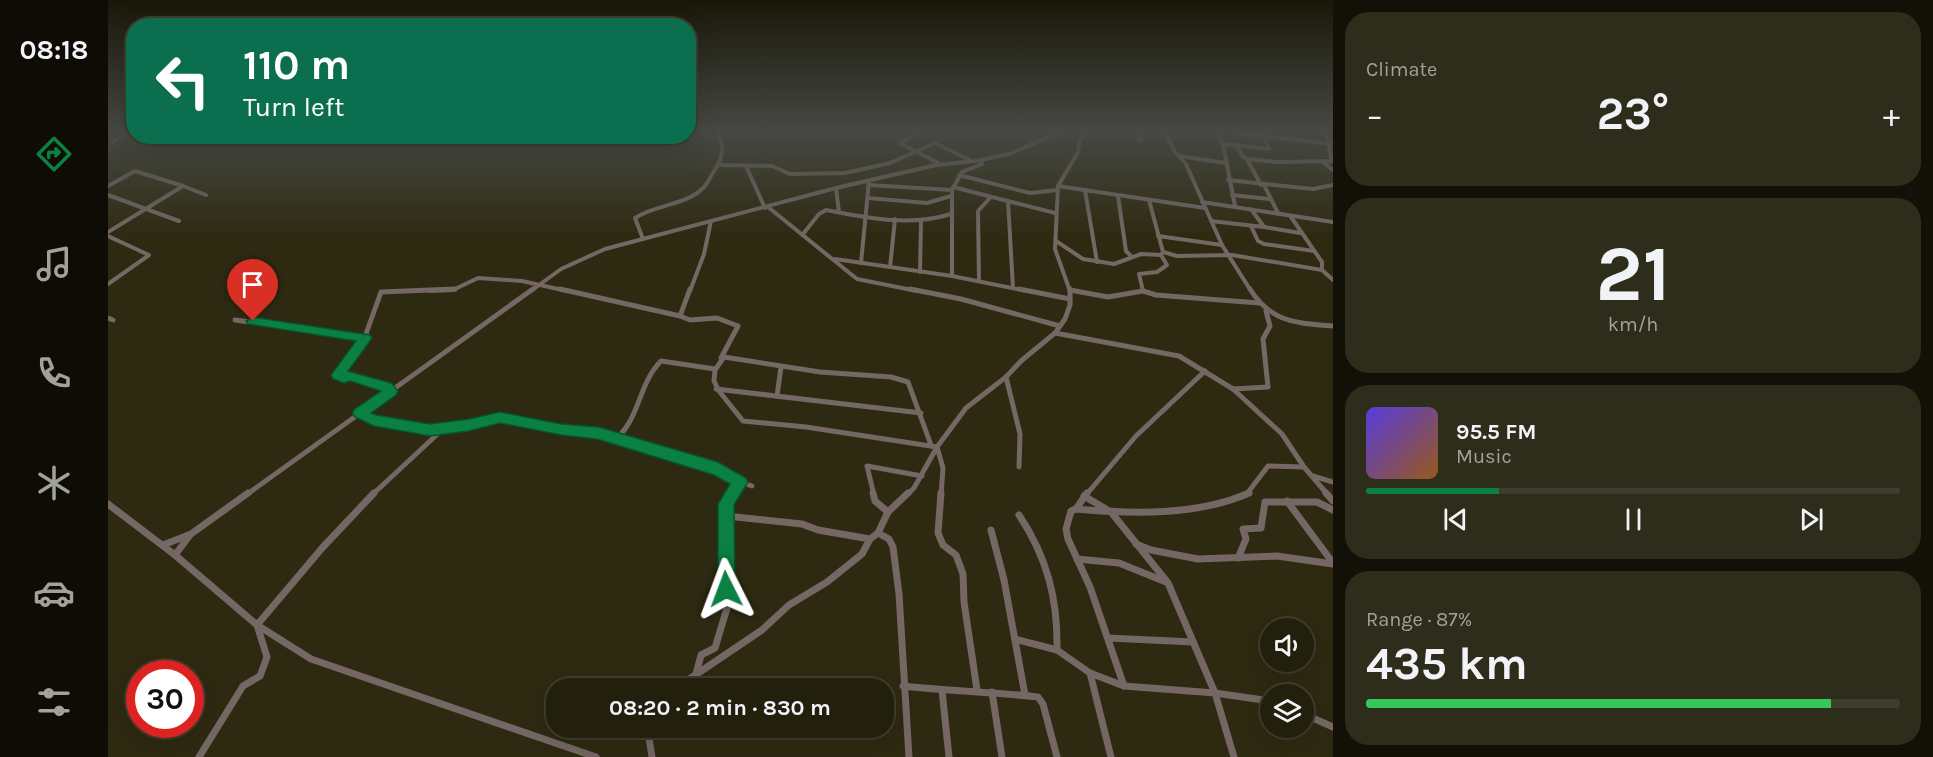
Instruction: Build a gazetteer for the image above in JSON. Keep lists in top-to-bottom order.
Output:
{
  "page": {
    "tabs": "08:18",
    "tile": [
      "Climate",
      ["21", "km/h"],
      ["Range · 87%", "435 km"]
    ],
    "turn": ["110 m", "Turn left"],
    "heat": ["−", "23°", "+"],
    "song": ["95.5 FM", "Music"],
    "limit": "30",
    "trip": "08:20 · 2 min · 830 m"
  }
}
